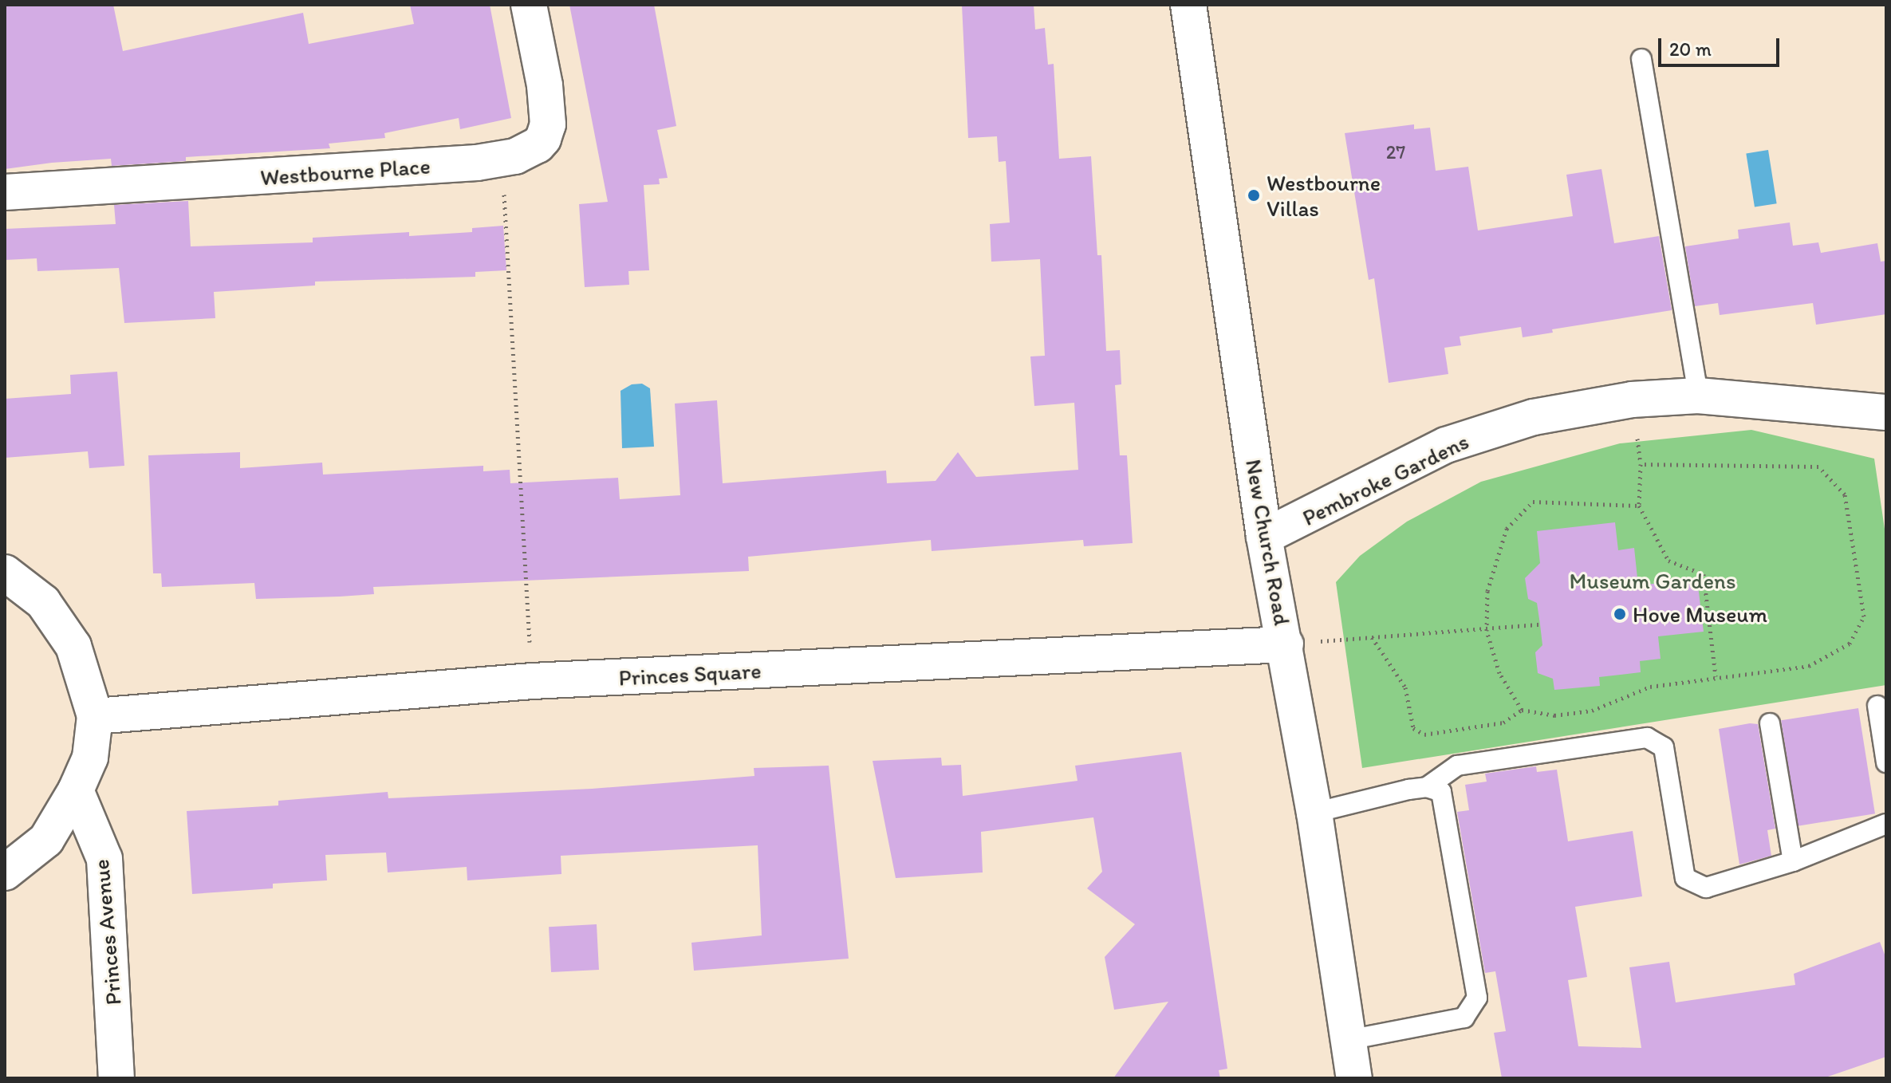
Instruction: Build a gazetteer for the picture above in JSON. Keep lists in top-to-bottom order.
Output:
{
  "streets": {
    "street": [
      "Westbourne Place",
      "Pembroke Gardens",
      "New Church Road",
      "Princes Square",
      "Princes Avenue"
    ]
  },
  "crossings": [
    ["Pembroke Gardens", "New Church Road"],
    ["New Church Road", "Princes Square"]
  ],
  "parks": ["Museum Gardens"],
  "places": ["Westbourne Villas", "Hove Museum"],
  "house_numbers": ["27"],
  "scale_bar": "20 m"
}
